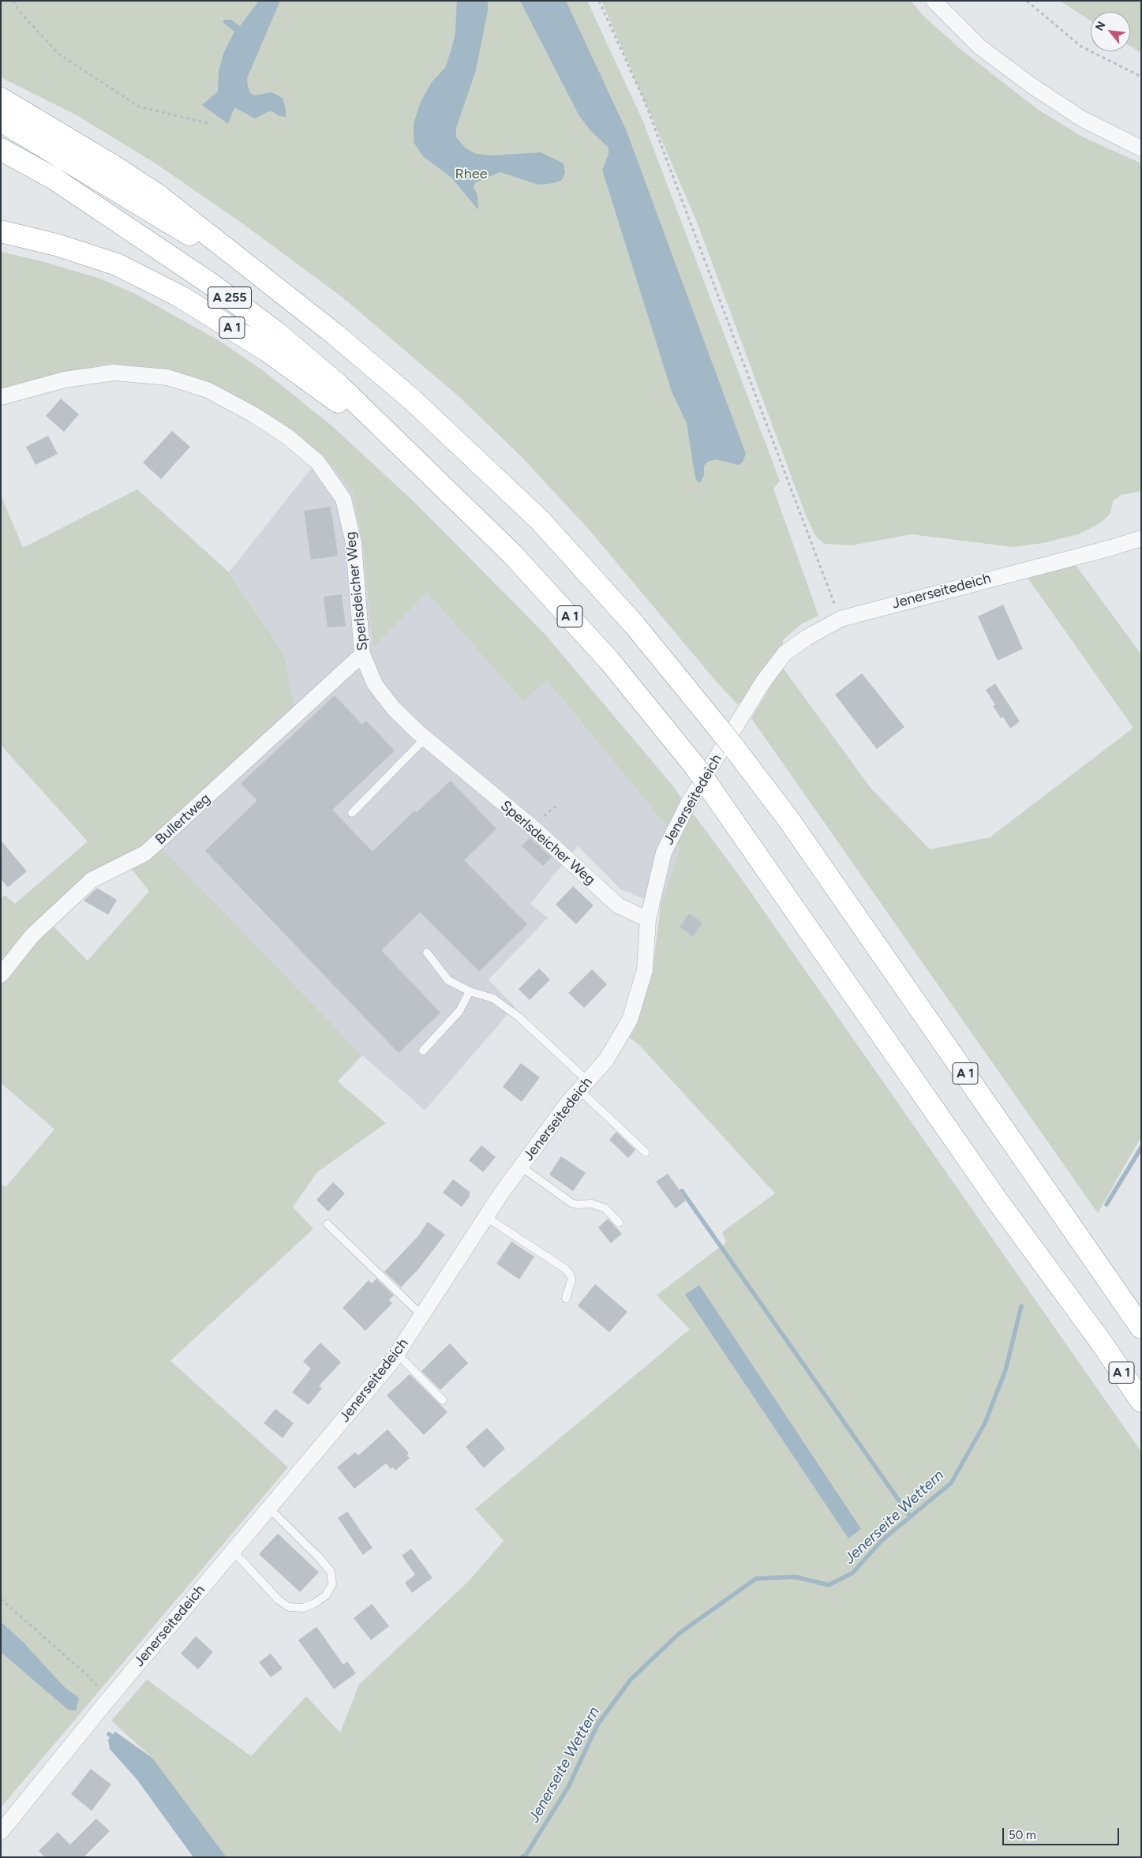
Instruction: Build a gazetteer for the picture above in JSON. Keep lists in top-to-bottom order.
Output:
{
  "streets": {
    "highway": ["A 255", "A 1"],
    "street": ["Sperlsdeicher Weg", "Jenerseitedeich", "Bullertweg"]
  },
  "crossings": [
    ["A 255", "A 1"],
    ["Sperlsdeicher Weg", "Jenerseitedeich"],
    ["Sperlsdeicher Weg", "Bullertweg"]
  ],
  "water": ["Jenerseite Wettern"],
  "parks": ["Rhee"],
  "scale_bar": "50 m",
  "north": "top left"
}
